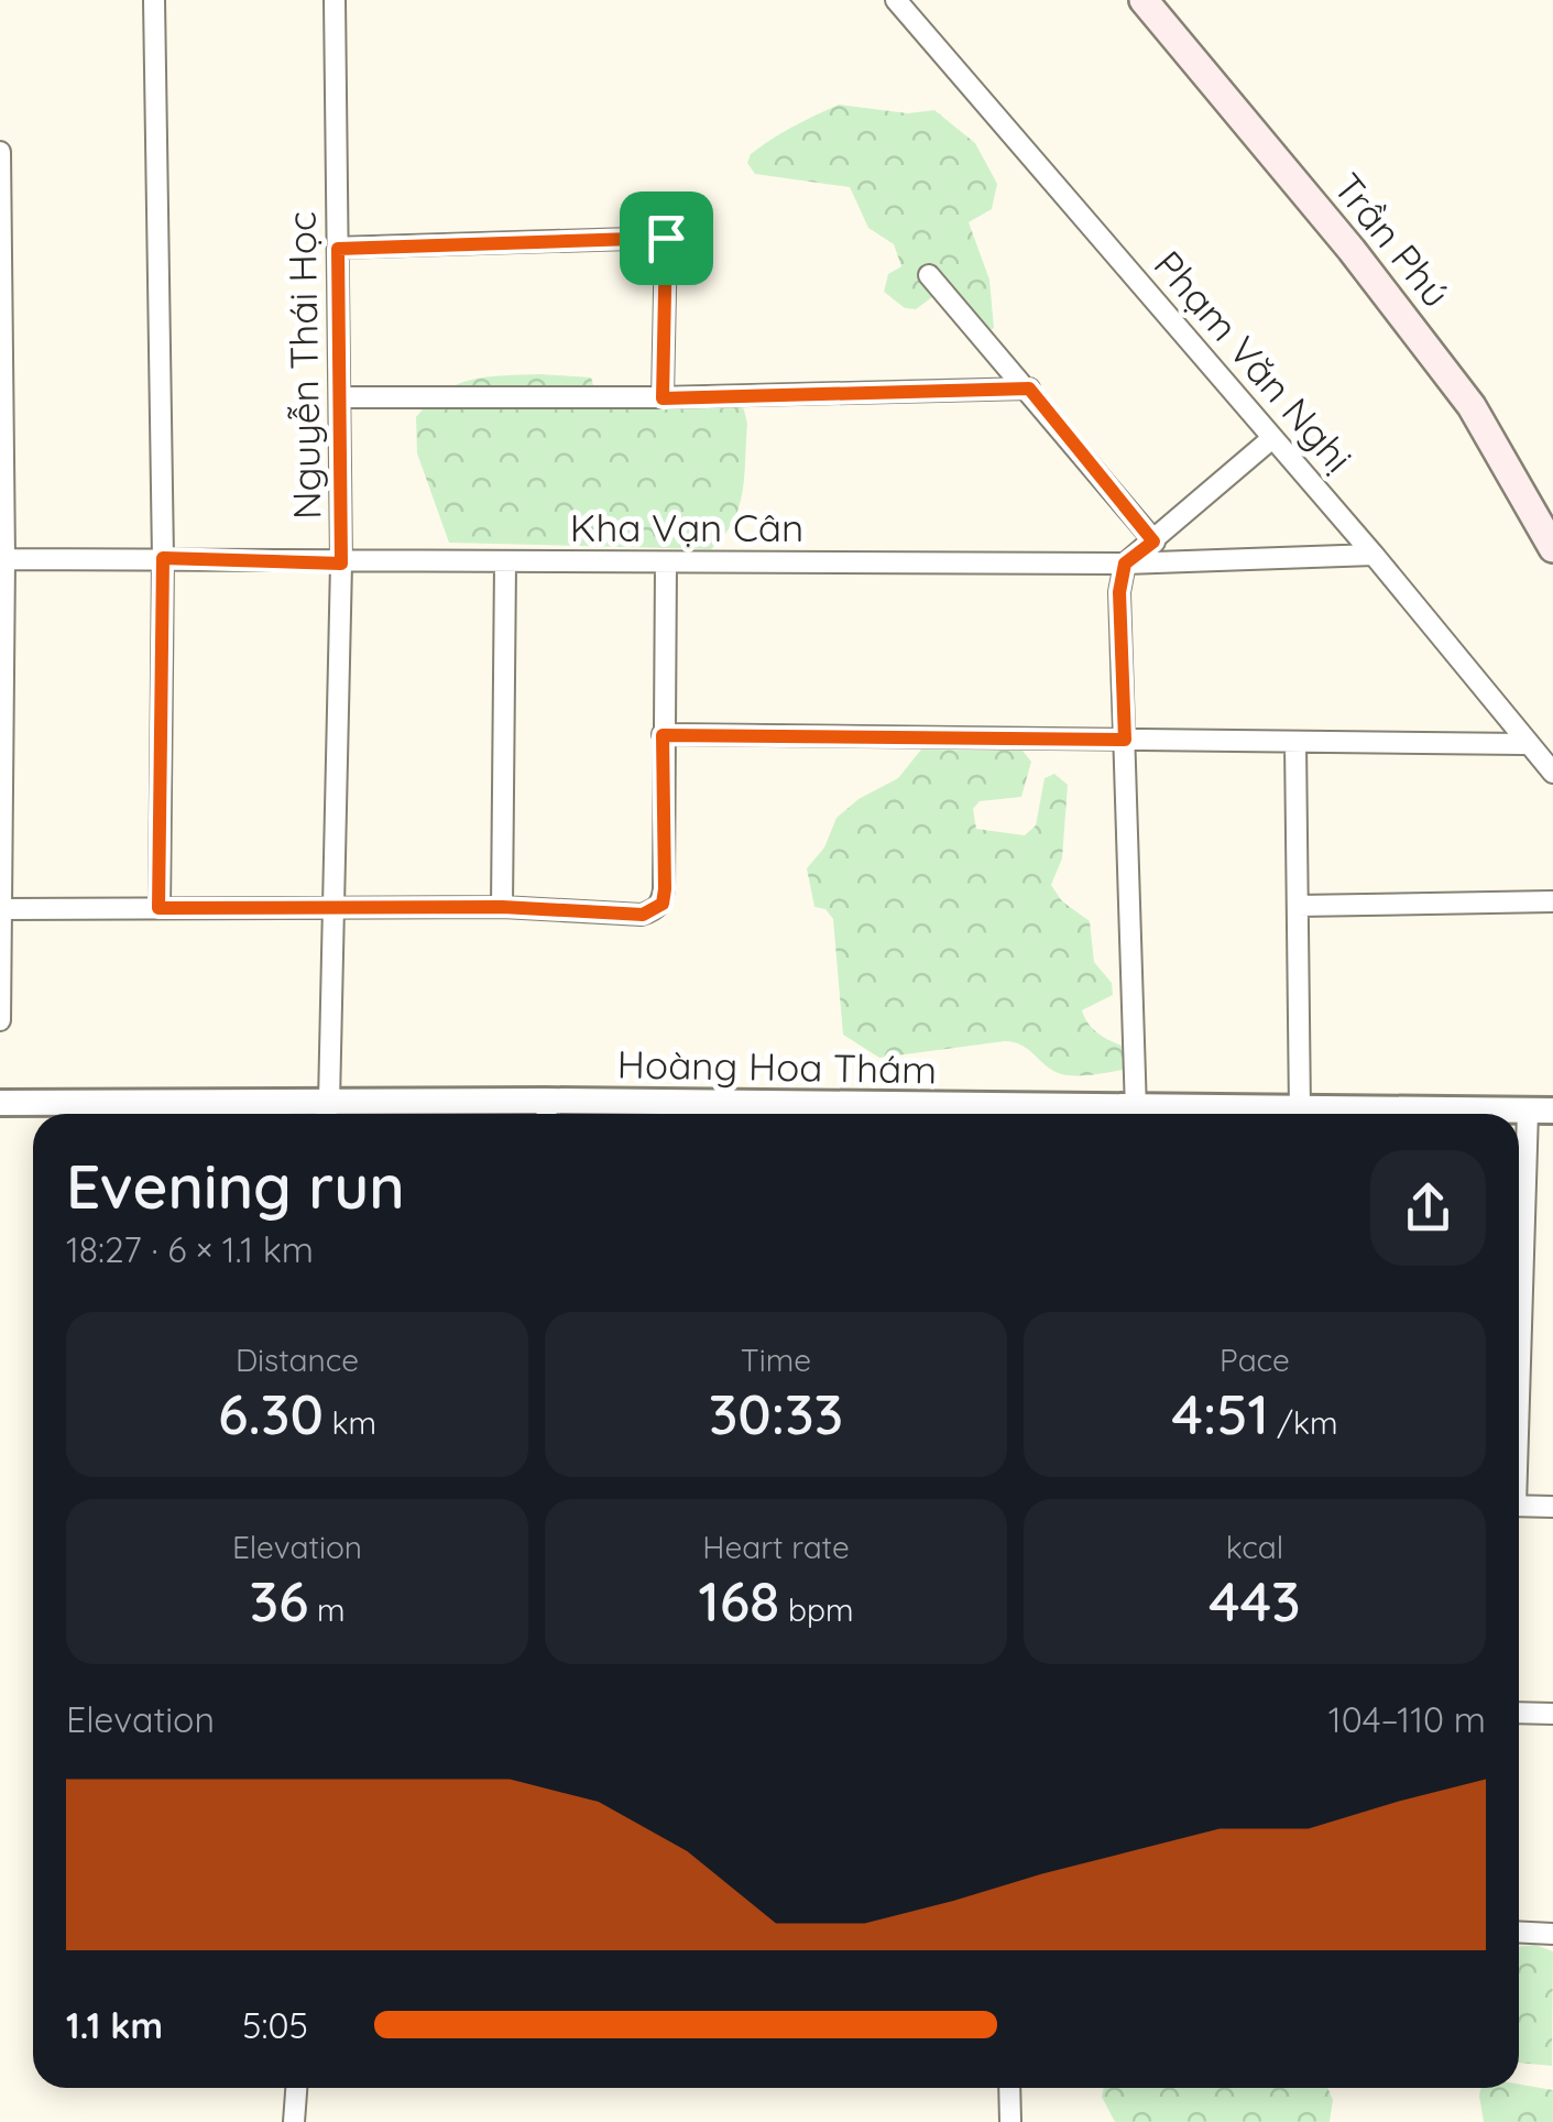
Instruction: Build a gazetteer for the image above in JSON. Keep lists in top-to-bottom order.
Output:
{
  "streets": {
    "main road": ["Trần Phú"],
    "street": [
      "Phạm Văn Nghị",
      "Nguyễn Thái Học",
      "Kha Vạn Cân",
      "Hoàng Hoa Thám"
    ]
  },
  "crossings": [
    ["Phạm Văn Nghị", "Kha Vạn Cân"],
    ["Nguyễn Thái Học", "Kha Vạn Cân"],
    ["Nguyễn Thái Học", "Hoàng Hoa Thám"]
  ],
  "page": {
    "heading": ["Evening run", "18:27 · 6 × 1.1 km"],
    "stats": [
      ["Distance", "6.30 km"],
      ["Time", "30:33"],
      ["Pace", "4:51 /km"],
      ["Elevation", "36 m"],
      ["Heart rate", "168 bpm"],
      ["kcal", "443"]
    ],
    "chart": ["Elevation", "104–110 m"],
    "list": [
      {
        "name": "1.1 km",
        "note": "5:05"
      }
    ]
  }
}
